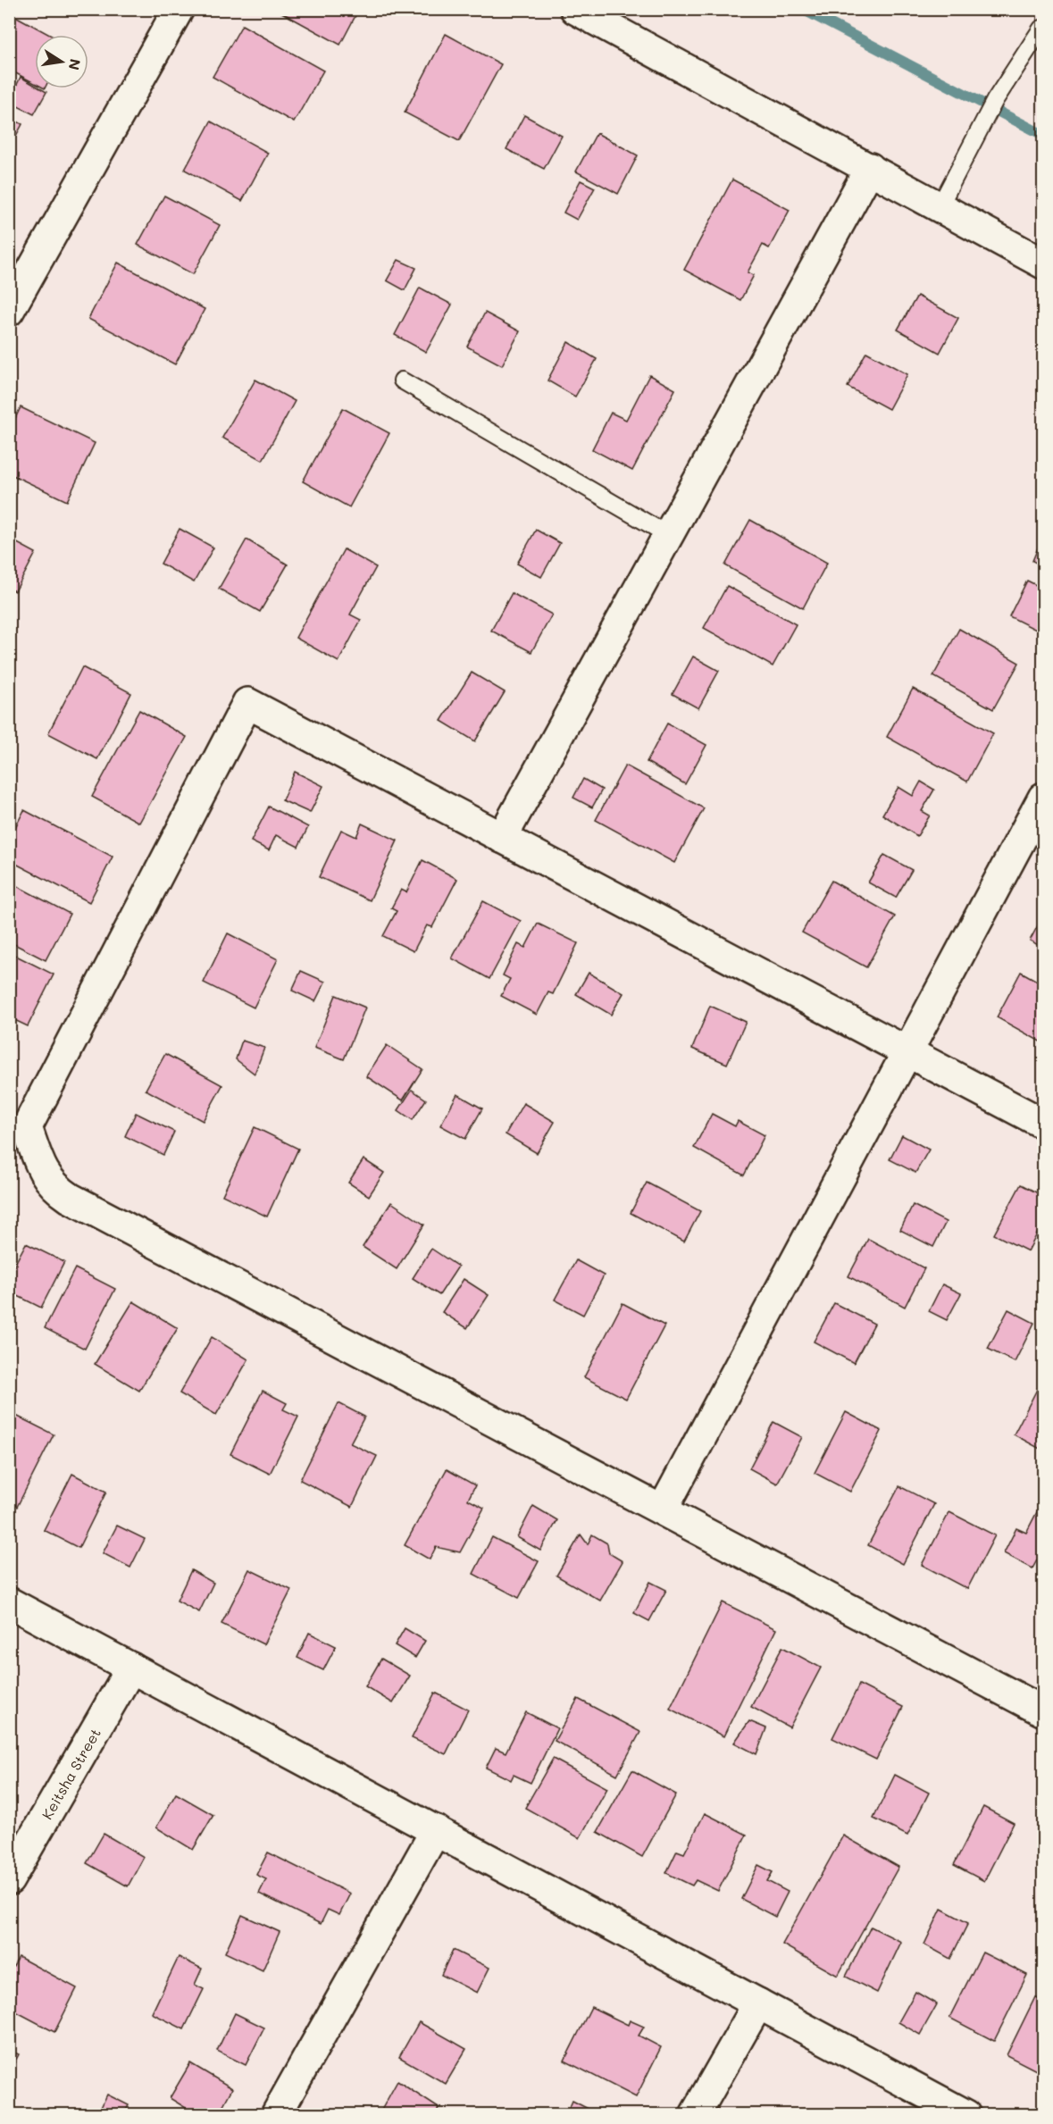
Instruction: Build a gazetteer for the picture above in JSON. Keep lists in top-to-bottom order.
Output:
{
  "streets": {
    "street": ["Keitsha Street"]
  },
  "north": "right"
}
